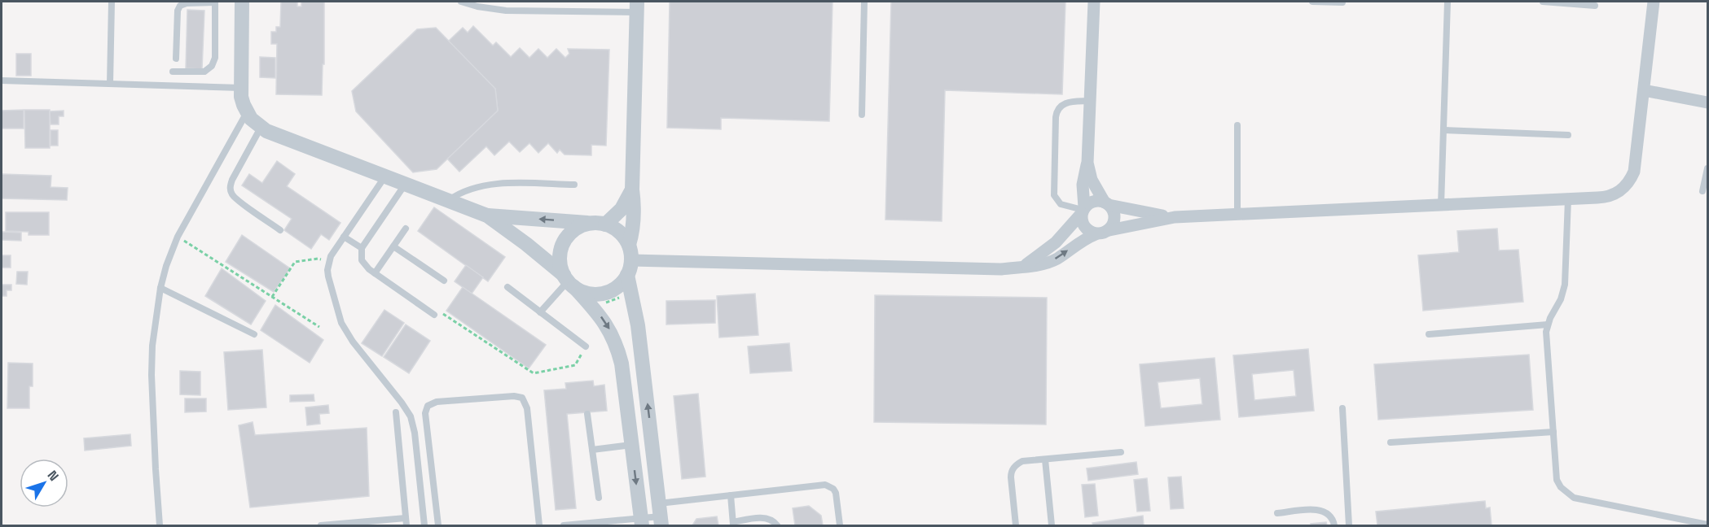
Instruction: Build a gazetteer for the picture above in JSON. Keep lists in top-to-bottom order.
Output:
{
  "north": "top right"
}
